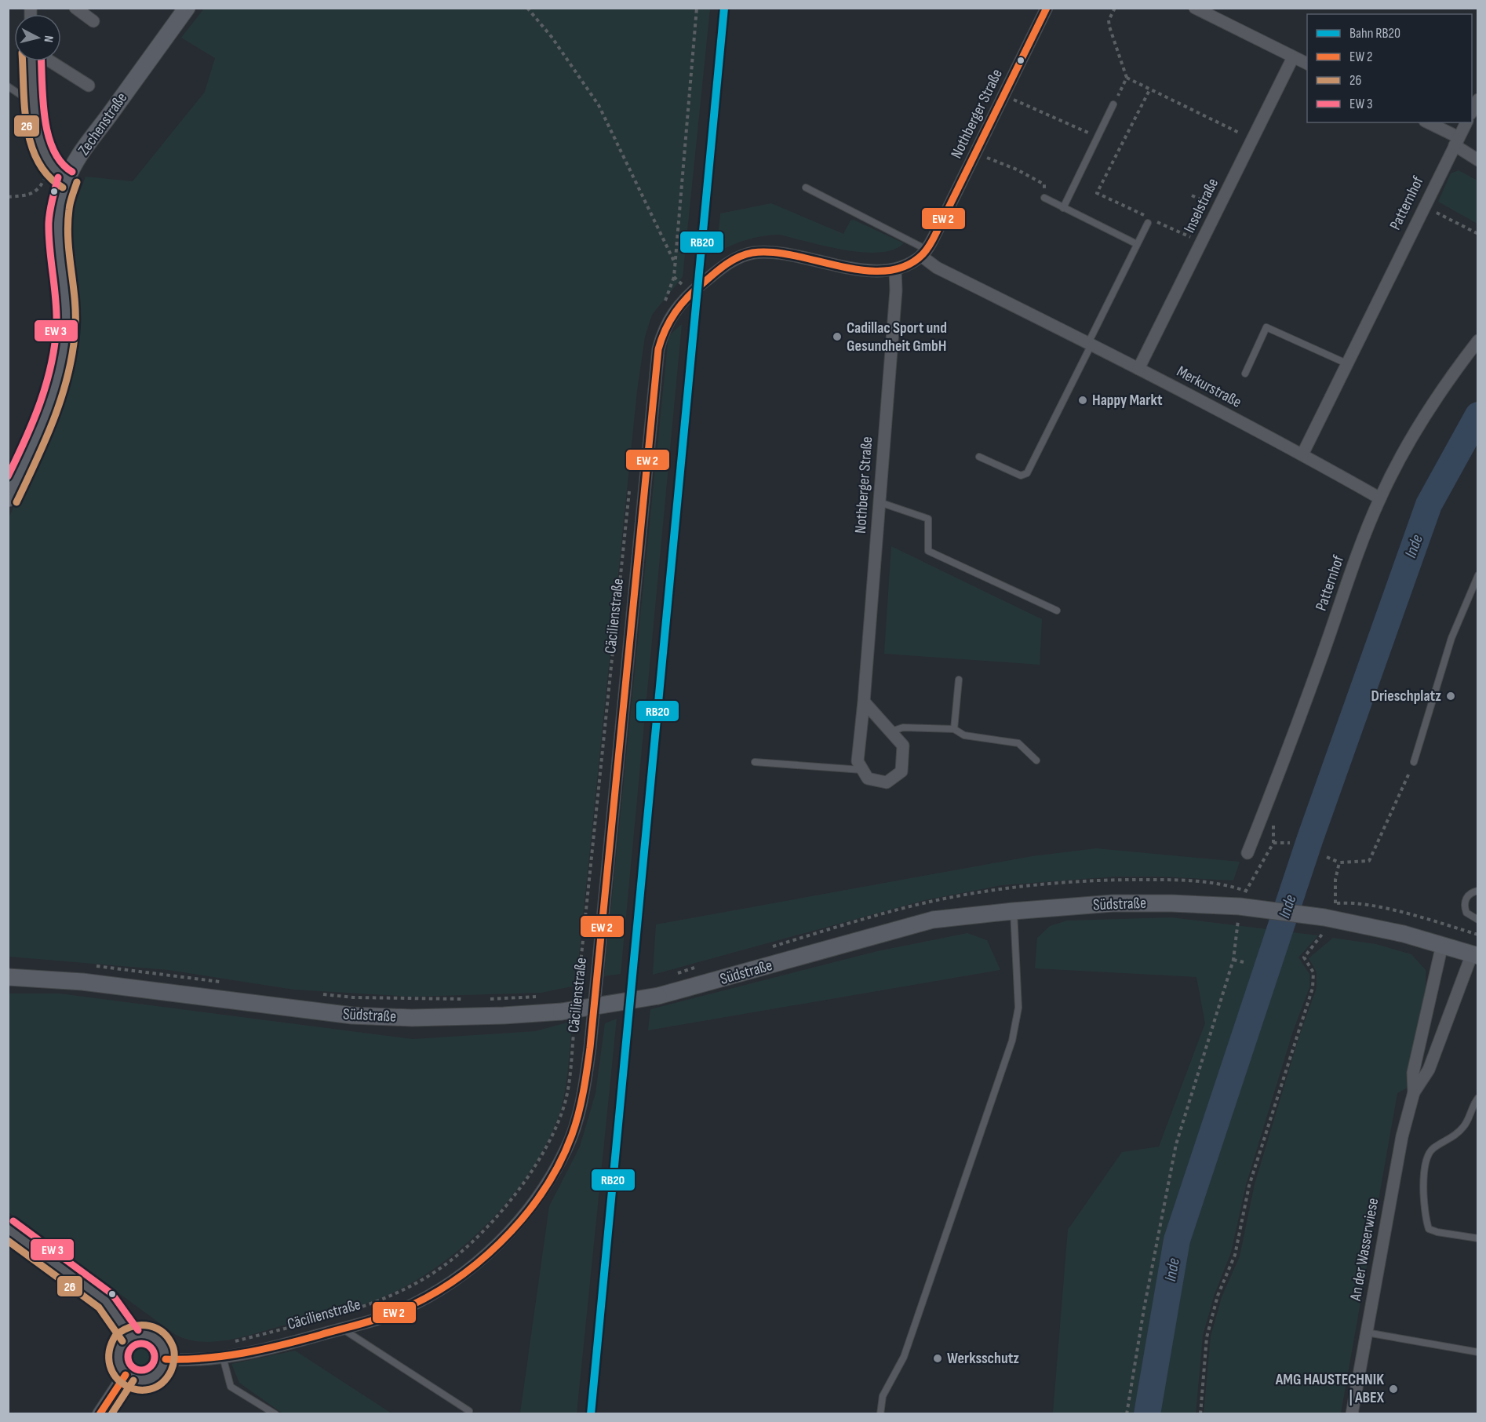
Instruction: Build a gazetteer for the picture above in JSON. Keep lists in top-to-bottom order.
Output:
{
  "streets": {
    "main road": ["Zechenstraße", "Südstraße"],
    "street": [
      "Nothberger Straße",
      "Patternhof",
      "Inselstraße",
      "Merkurstraße",
      "Cäcilienstraße",
      "An der Wasserwiese"
    ]
  },
  "crossings": [
    ["Nothberger Straße", "Merkurstraße"],
    ["Patternhof", "Merkurstraße"],
    ["Inselstraße", "Merkurstraße"],
    ["Südstraße", "An der Wasserwiese"]
  ],
  "water": ["Inde"],
  "places": [
    "Cadillac Sport und Gesundheit GmbH",
    "Happy Markt",
    "Drieschplatz",
    "Werksschutz",
    "AMG HAUSTECHNIK | ABEX"
  ],
  "lines": ["rail line RB20", "transit line 26"],
  "legend": [
    "Bahn RB20",
    "EW 2",
    "26",
    "EW 3"
  ],
  "north": "right"
}
